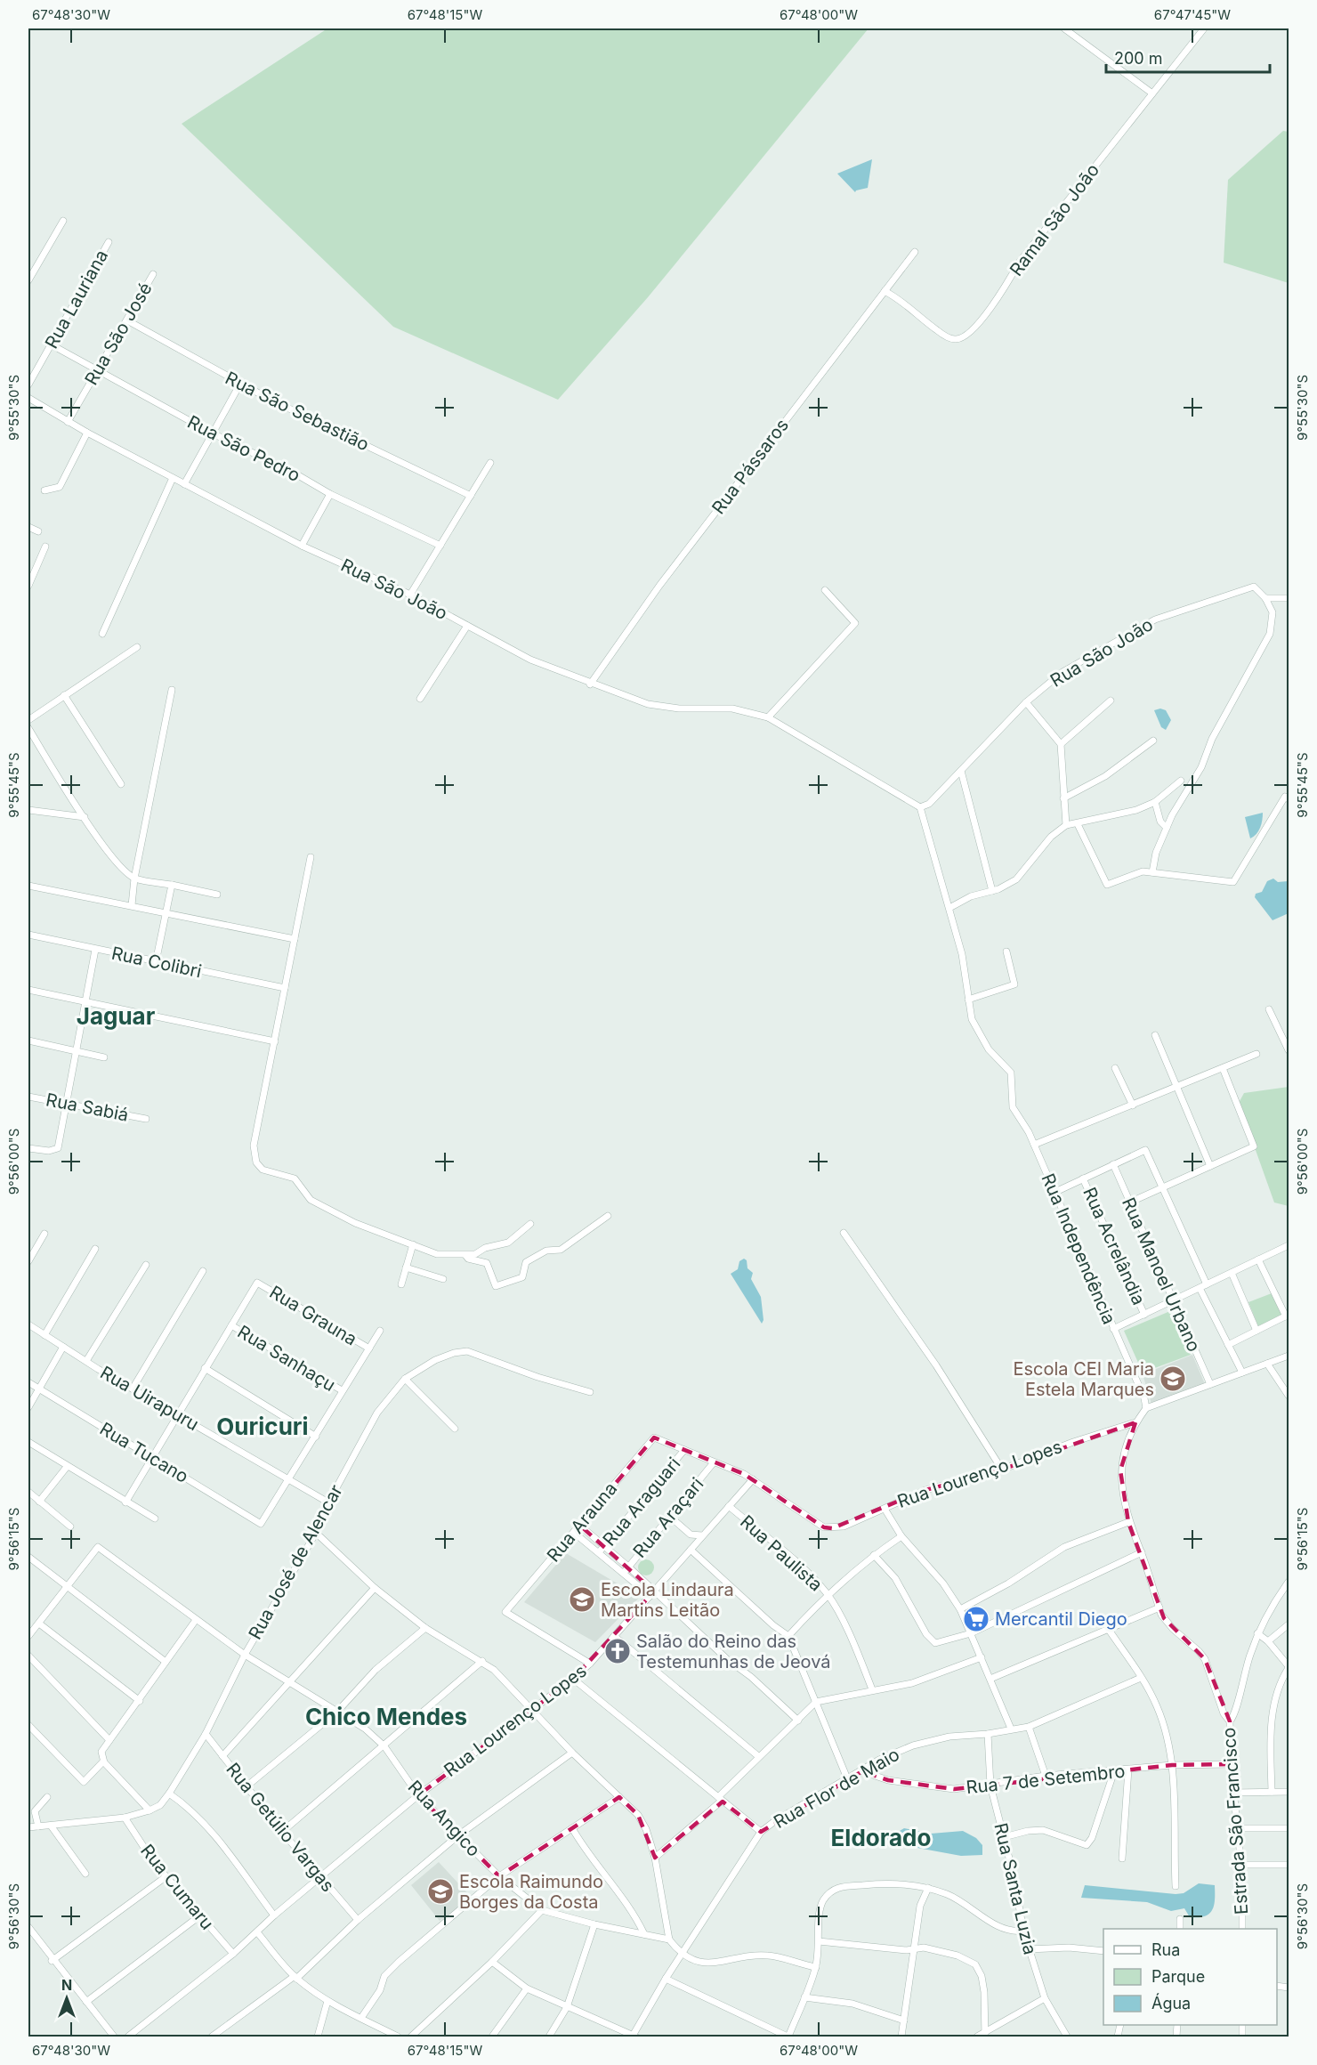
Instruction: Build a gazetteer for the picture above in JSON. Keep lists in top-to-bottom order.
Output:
{
  "streets": {
    "street": [
      "Ramal São João",
      "Rua Lauriana",
      "Rua São José",
      "Rua São Sebastião",
      "Rua São Pedro",
      "Rua Pássaros",
      "Rua São João",
      "Rua Colibri",
      "Rua Sabiá",
      "Rua Acrelândia",
      "Rua Independência",
      "Rua Manoel Urbano",
      "Rua Grauna",
      "Rua Sanhaçu",
      "Rua Uirapuru",
      "Rua Tucano",
      "Rua Lourenço Lopes",
      "Rua Araguari",
      "Rua Araçari",
      "Rua Arauna",
      "Rua Paulista",
      "Rua José de Alencar",
      "Rua 7 de Setembro",
      "Rua Flor de Maio",
      "Rua Angico",
      "Estrada São Francisco",
      "Rua Getúlio Vargas",
      "Rua Cumaru",
      "Rua Santa Luzia"
    ]
  },
  "crossings": [
    ["Ramal São João", "Rua Pássaros"],
    ["Rua Lauriana", "Rua São Pedro"],
    ["Rua São José", "Rua São Sebastião"],
    ["Rua São José", "Rua São Pedro"],
    ["Rua São José", "Rua São João"],
    ["Rua Pássaros", "Rua São João"],
    ["Rua Grauna", "Rua Sanhaçu"],
    ["Rua Uirapuru", "Rua Tucano"],
    ["Rua Uirapuru", "Rua José de Alencar"],
    ["Rua Lourenço Lopes", "Rua Arauna"],
    ["Rua Lourenço Lopes", "Rua Paulista"],
    ["Rua Lourenço Lopes", "Rua Angico"],
    ["Rua Lourenço Lopes", "Estrada São Francisco"],
    ["Rua Lourenço Lopes", "Rua Getúlio Vargas"],
    ["Rua Lourenço Lopes", "Rua Cumaru"],
    ["Rua Araguari", "Rua Arauna"],
    ["Rua José de Alencar", "Rua Angico"],
    ["Rua José de Alencar", "Rua Getúlio Vargas"],
    ["Rua José de Alencar", "Rua Cumaru"],
    ["Rua 7 de Setembro", "Rua Flor de Maio"],
    ["Rua 7 de Setembro", "Estrada São Francisco"],
    ["Rua 7 de Setembro", "Rua Santa Luzia"],
    ["Rua Flor de Maio", "Rua Santa Luzia"]
  ],
  "districts": [
    "Jaguar",
    "Ouricuri",
    "Chico Mendes",
    "Eldorado"
  ],
  "places": {
    "school or university": ["Escola CEI Maria Estela Marques", "Escola Lindaura Martins Leitão", "Escola Raimundo Borges da Costa"],
    "supermarket": ["Mercantil Diego"],
    "church": ["Salão do Reino das Testemunhas de Jeová"]
  },
  "legend": ["Rua", "Parque", "Água"],
  "scale_bar": "200 m",
  "north": "top",
  "coordinates": [
    "67°48'30\"W",
    "67°48'15\"W",
    "67°48'00\"W",
    "67°47'45\"W",
    "9°55'30\"S",
    "9°55'45\"S",
    "9°56'00\"S",
    "9°56'15\"S",
    "9°56'30\"S"
  ]
}
